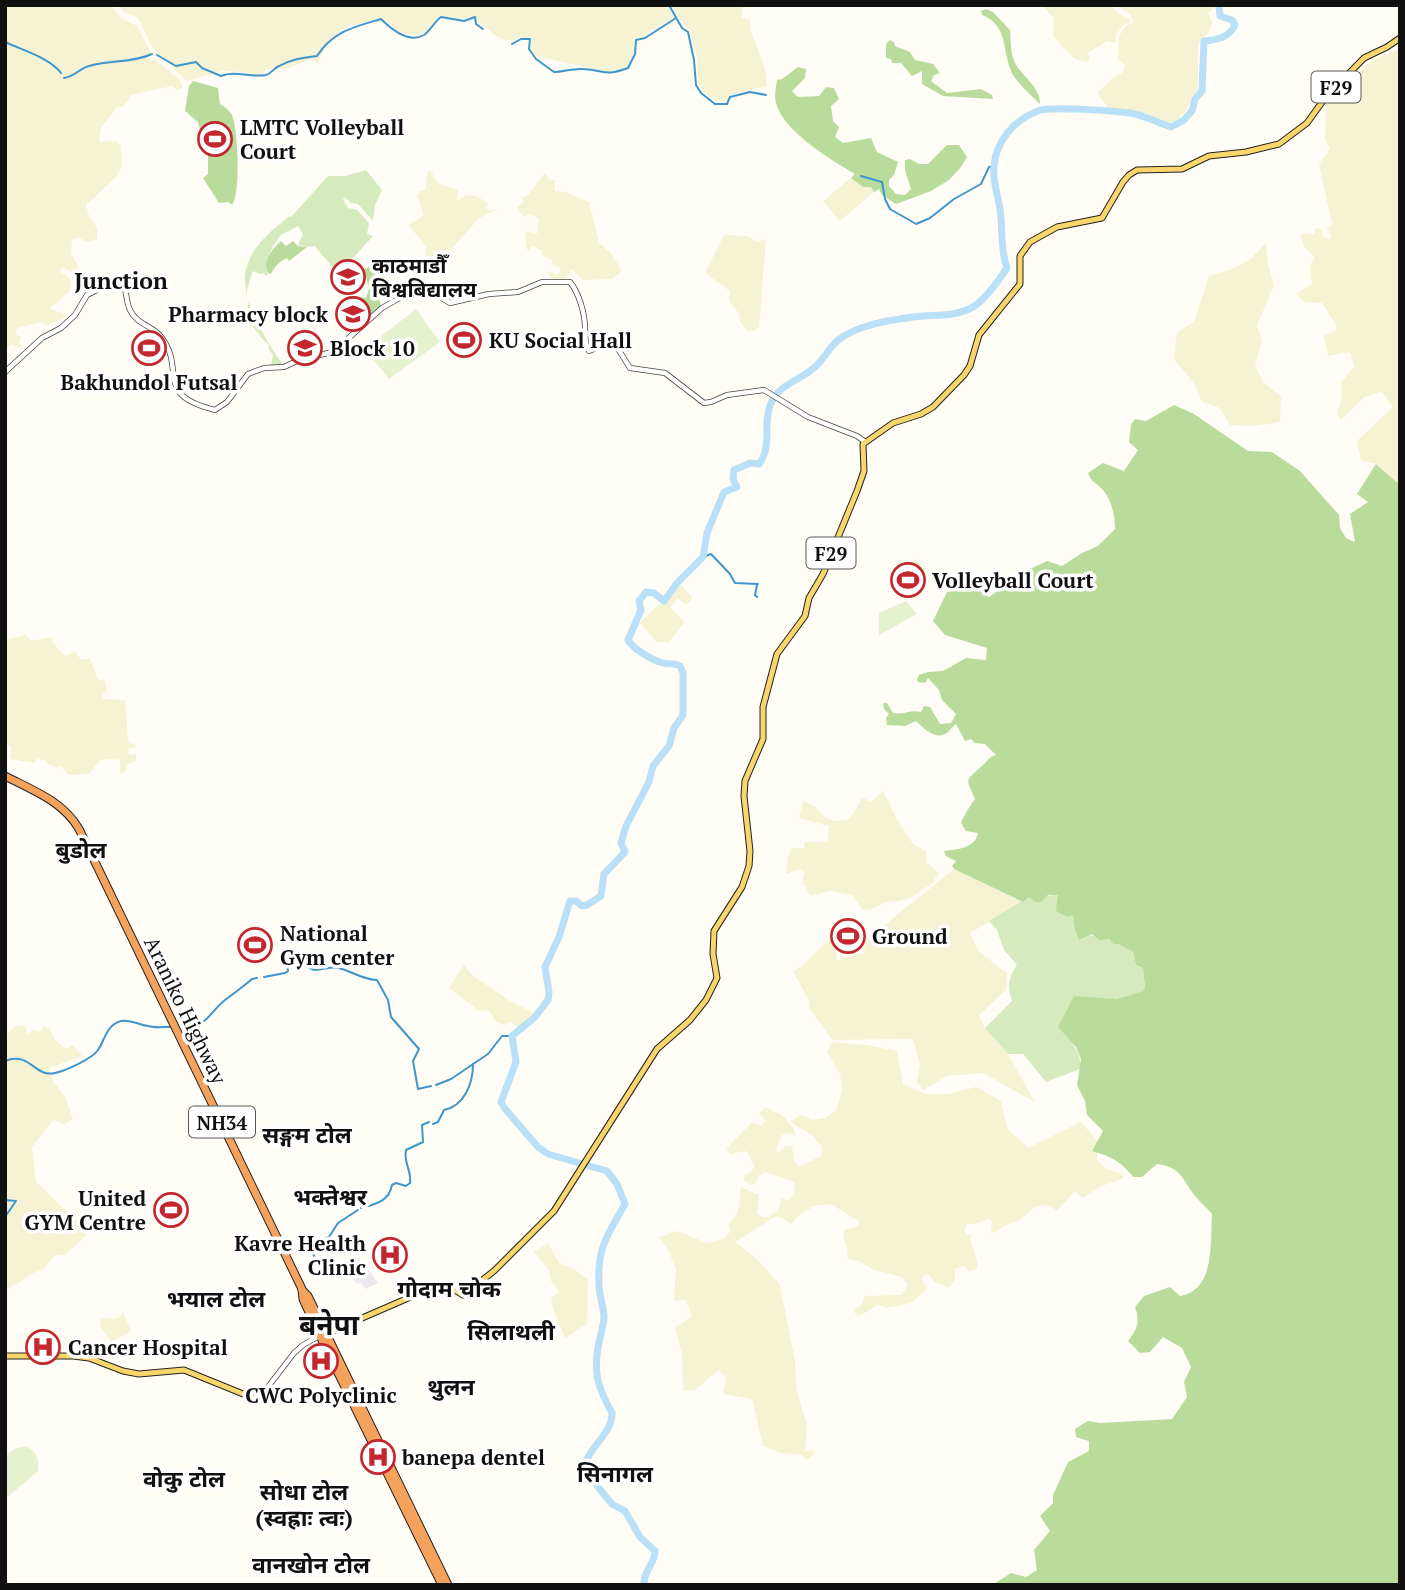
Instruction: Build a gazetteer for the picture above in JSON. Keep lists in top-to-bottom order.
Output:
{
  "streets": {
    "highway": ["Araniko Highway", "NH34"],
    "main road": ["F29"]
  },
  "crossings": [
    ["F29", "Araniko Highway"]
  ],
  "districts": [
    "Junction",
    "बुडोल",
    "सङ्गम टोल",
    "भक्तेश्वर",
    "गाेदाम चाेक",
    "भयाल टोल",
    "बनेपा",
    "सिलाथली",
    "थुलन",
    "सिनागल",
    "वोकु टोल",
    "सोधा टोल (स्वह्राः त्वः)",
    "वानखोन टोल"
  ],
  "places": {
    "sports": [
      "LMTC Volleyball Court",
      "KU Social Hall",
      "Bakhundol Futsal",
      "Volleyball Court",
      "Ground",
      "National Gym center",
      "United GYM Centre"
    ],
    "school or university": ["काठमाडौँ बिश्वबिद्यालय", "Pharmacy block", "Block 10"],
    "hospital": [
      "Kavre Health Clinic",
      "Cancer Hospital",
      "CWC Polyclinic",
      "banepa dentel"
    ]
  }
}
